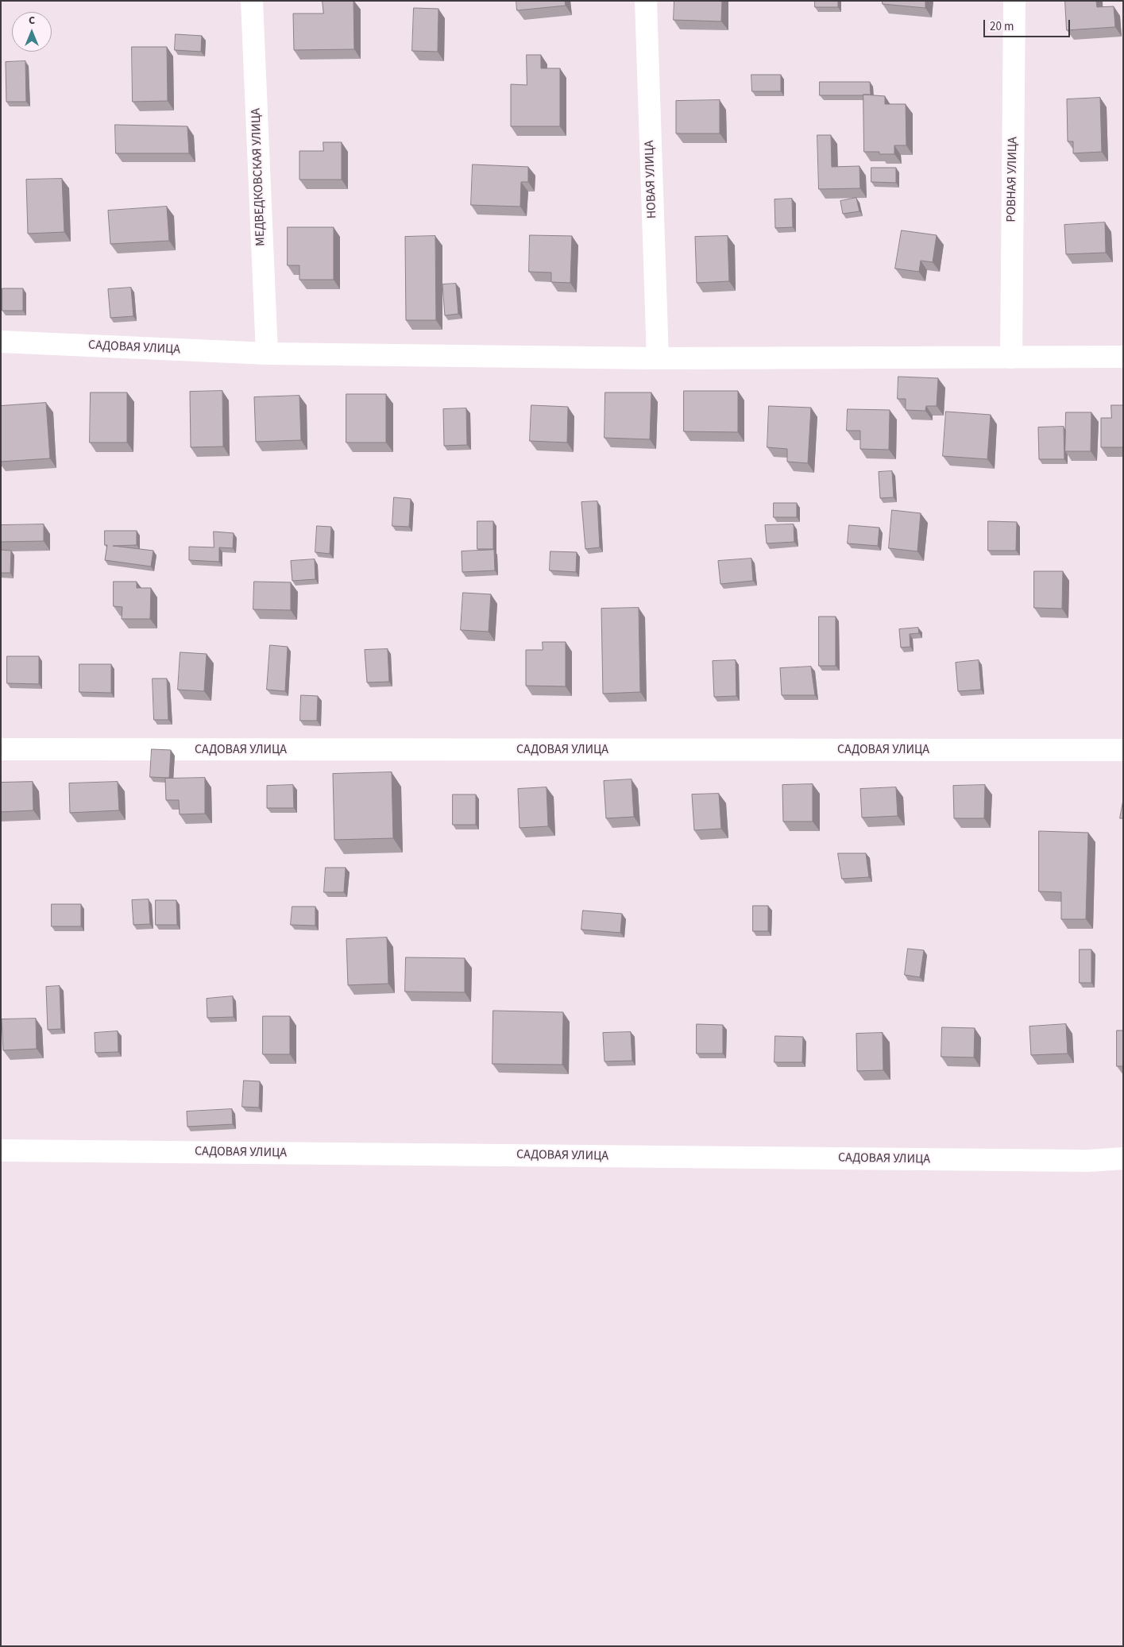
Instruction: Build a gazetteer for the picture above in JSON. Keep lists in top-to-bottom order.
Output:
{
  "streets": {
    "street": [
      "МЕДВЕДКОВСКАЯ УЛИЦА",
      "НОВАЯ УЛИЦА",
      "РОВНАЯ УЛИЦА",
      "САДОВАЯ УЛИЦА"
    ]
  },
  "crossings": [
    ["МЕДВЕДКОВСКАЯ УЛИЦА", "САДОВАЯ УЛИЦА"],
    ["НОВАЯ УЛИЦА", "САДОВАЯ УЛИЦА"],
    ["РОВНАЯ УЛИЦА", "САДОВАЯ УЛИЦА"]
  ],
  "scale_bar": "20 m",
  "north": "top"
}
